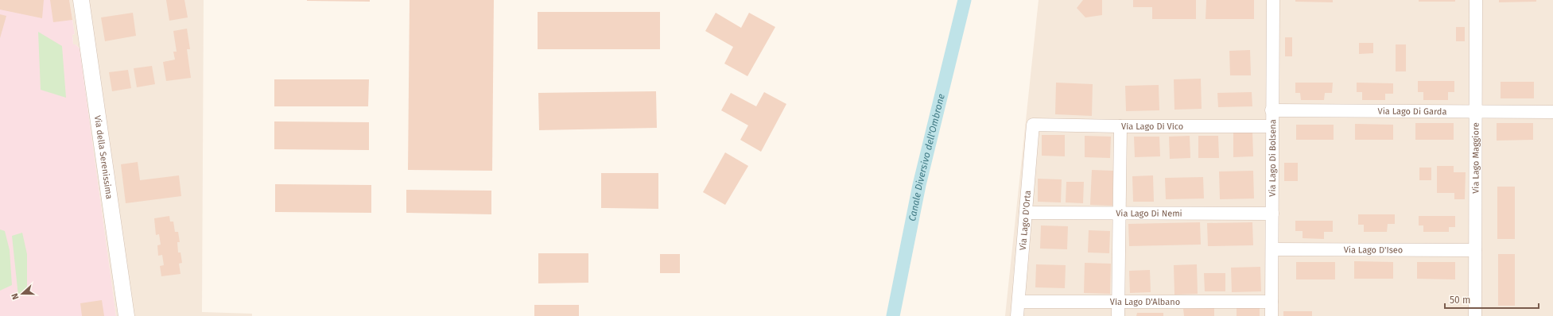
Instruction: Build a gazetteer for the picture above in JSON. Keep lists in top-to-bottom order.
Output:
{
  "streets": {
    "street": [
      "Via Lago Di Garda",
      "Via Lago Di Vico",
      "Via della Serenissima",
      "Via Lago Di Bolsena",
      "Via Lago Maggiore",
      "Via Lago Di Nemi",
      "Via Lago D'Orta",
      "Via Lago D'Iseo",
      "Via Lago D'Albano"
    ]
  },
  "crossings": [
    ["Via Lago Di Garda", "Via Lago Di Bolsena"],
    ["Via Lago Di Garda", "Via Lago Maggiore"],
    ["Via Lago Di Vico", "Via Lago Di Bolsena"],
    ["Via Lago Di Vico", "Via Lago D'Orta"],
    ["Via Lago Di Bolsena", "Via Lago Di Nemi"],
    ["Via Lago Di Bolsena", "Via Lago D'Iseo"],
    ["Via Lago Di Bolsena", "Via Lago D'Albano"],
    ["Via Lago Maggiore", "Via Lago D'Iseo"],
    ["Via Lago Di Nemi", "Via Lago D'Orta"],
    ["Via Lago D'Orta", "Via Lago D'Albano"]
  ],
  "water": ["Canale Diversivo dell'Ombrone"],
  "scale_bar": "50 m",
  "north": "left"
}
